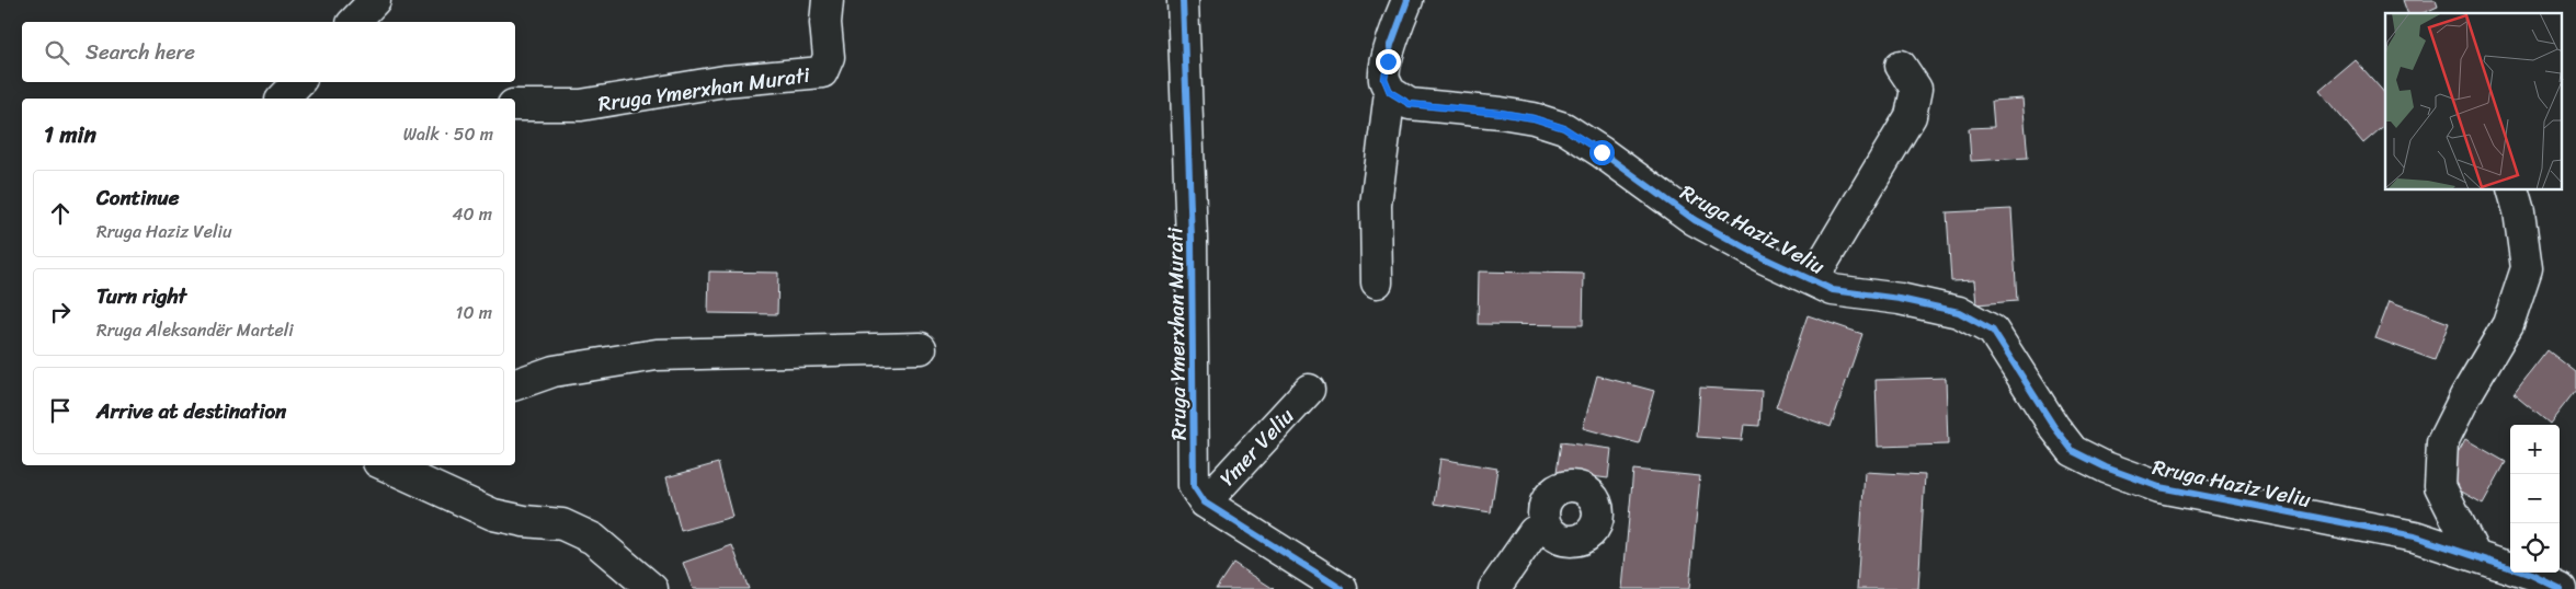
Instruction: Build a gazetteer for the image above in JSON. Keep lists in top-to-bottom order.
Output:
{
  "streets": {
    "street": ["Rruga Ymerxhan Murati", "Rruga Haziz Veliu", "Ymer Veliu"]
  },
  "crossings": [
    ["Rruga Ymerxhan Murati", "Ymer Veliu"]
  ],
  "page": {
    "search": "Search here",
    "heading": ["1 min", "Walk · 50 m"],
    "list": [
      ["Continue", "Rruga Haziz Veliu", "40 m"],
      ["Turn right", "Rruga Aleksandër Marteli", "10 m"],
      "Arrive at destination"
    ],
    "map_buttons": ["+", "−"]
  }
}
